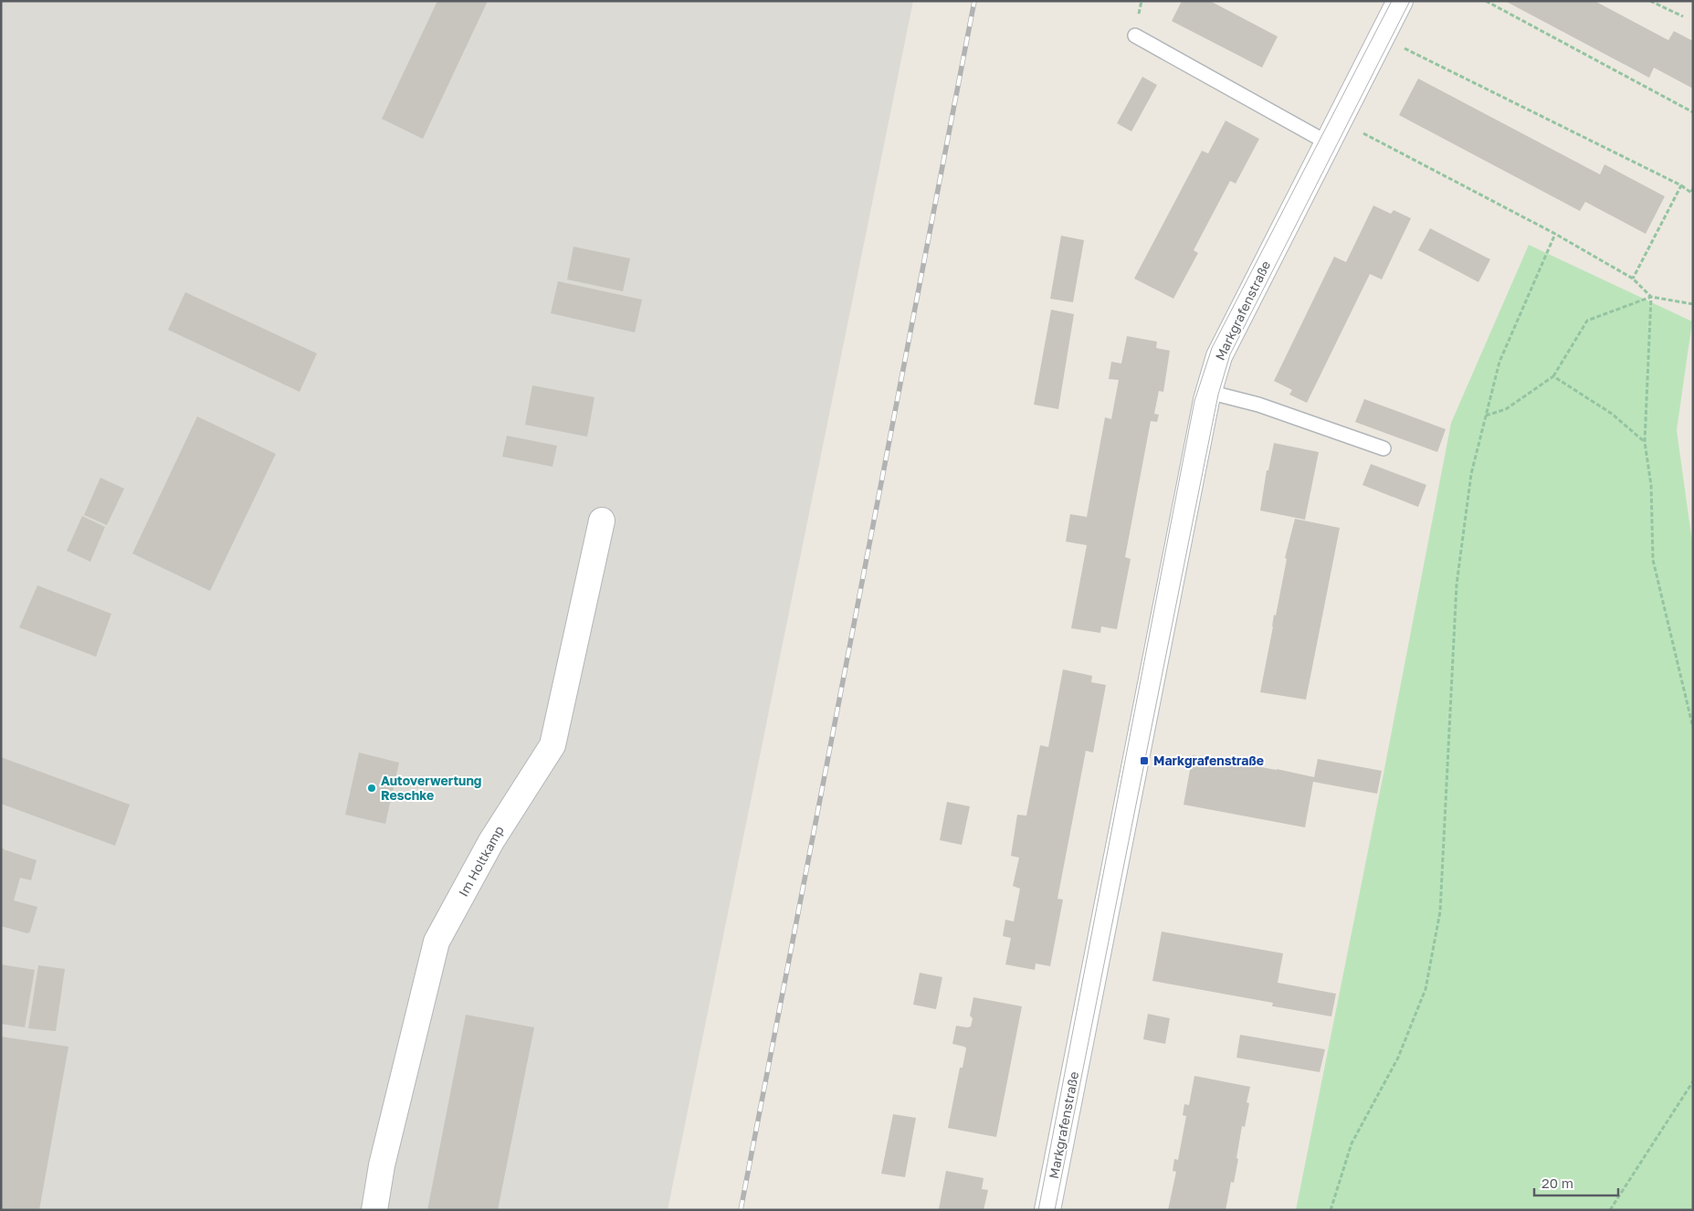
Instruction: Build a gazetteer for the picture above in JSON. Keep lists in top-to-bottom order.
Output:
{
  "streets": {
    "street": ["Markgrafenstraße", "Im Holtkamp"]
  },
  "places": {
    "transit": ["Markgrafenstraße"],
    "other": ["Autoverwertung Reschke"]
  },
  "scale_bar": "20 m"
}
